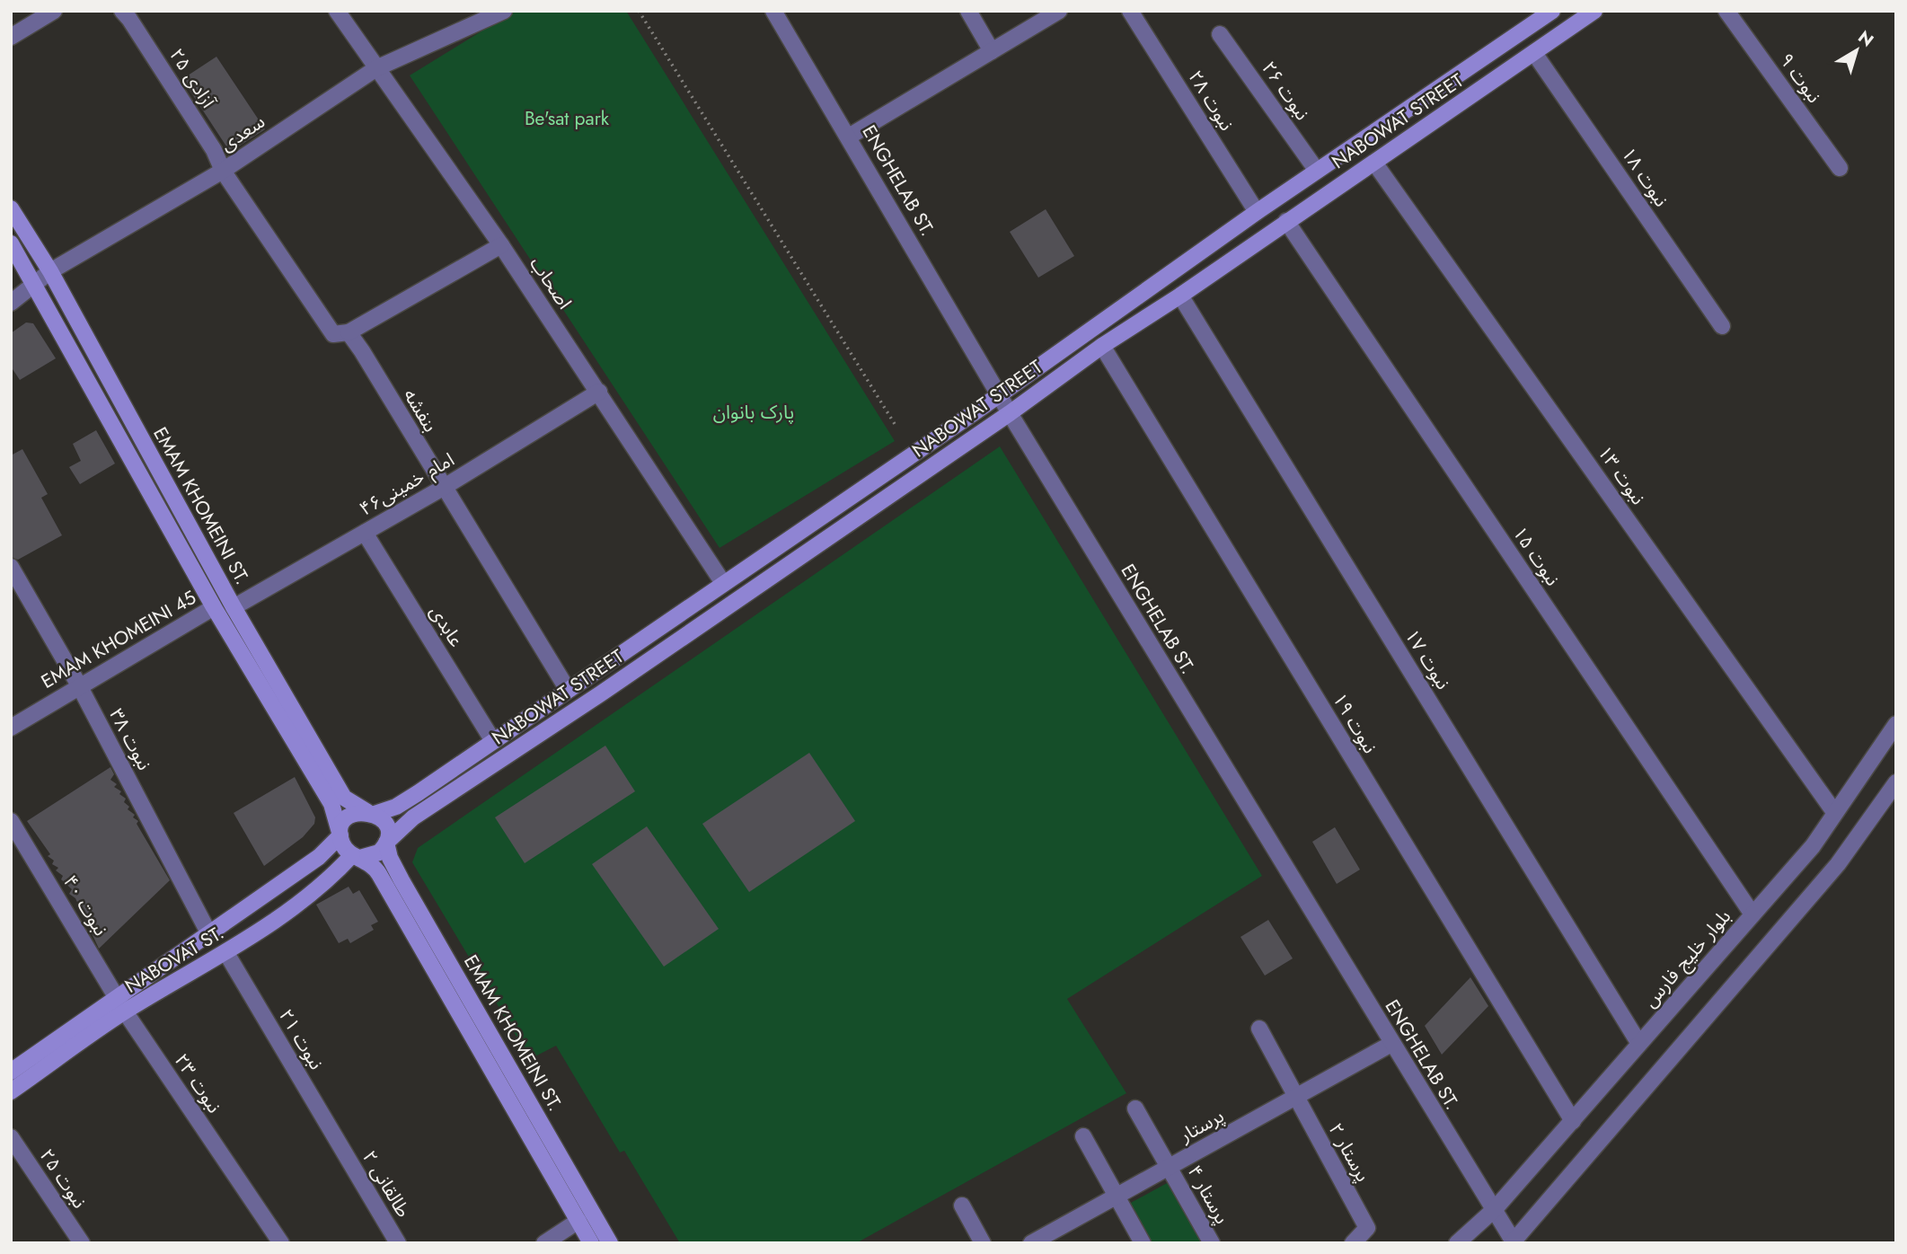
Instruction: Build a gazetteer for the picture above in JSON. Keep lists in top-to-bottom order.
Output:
{
  "streets": {
    "main road": ["NABOWAT STREET", "EMAM KHOMEINI ST.", "NABOVAT ST."],
    "street": [
      "آزادی ۲۵",
      "نبوت ۹",
      "نبوت ۲۶",
      "نبوت ۲۸",
      "سعدی",
      "نبوت ۱۸",
      "ENGHELAB ST.",
      "اصحاب",
      "بنفشه",
      "نبوت ۱۳",
      "امام خمینی۴۶",
      "نبوت ۱۵",
      "عابدی",
      "EMAM KHOMEINI 45",
      "نبوت ۱۷",
      "نبوت ۱۹",
      "نبوت ۳۸",
      "نبوت ۴۰",
      "بلوار خلیج فارس",
      "نبوت ۲۱",
      "نبوت ۲۳",
      "پرستار",
      "پرستار ۲",
      "نبوت ۲۵",
      "طالقانی ۲",
      "پرستار ۴"
    ]
  },
  "crossings": [
    ["آزادی ۲۵", "سعدی"],
    ["نبوت ۲۶", "NABOWAT STREET"],
    ["نبوت ۲۸", "NABOWAT STREET"],
    ["NABOWAT STREET", "نبوت ۱۸"],
    ["NABOWAT STREET", "ENGHELAB ST."],
    ["NABOWAT STREET", "اصحاب"],
    ["NABOWAT STREET", "بنفشه"],
    ["NABOWAT STREET", "نبوت ۱۳"],
    ["NABOWAT STREET", "EMAM KHOMEINI ST."],
    ["NABOWAT STREET", "نبوت ۱۵"],
    ["NABOWAT STREET", "عابدی"],
    ["NABOWAT STREET", "نبوت ۱۷"],
    ["NABOWAT STREET", "نبوت ۱۹"],
    ["NABOWAT STREET", "NABOVAT ST."],
    ["سعدی", "اصحاب"],
    ["سعدی", "EMAM KHOMEINI ST."],
    ["ENGHELAB ST.", "بلوار خلیج فارس"],
    ["ENGHELAB ST.", "پرستار"],
    ["اصحاب", "امام خمینی۴۶"],
    ["بنفشه", "امام خمینی۴۶"],
    ["نبوت ۱۳", "بلوار خلیج فارس"],
    ["امام خمینی۴۶", "EMAM KHOMEINI ST."],
    ["امام خمینی۴۶", "عابدی"],
    ["EMAM KHOMEINI ST.", "EMAM KHOMEINI 45"],
    ["EMAM KHOMEINI ST.", "NABOVAT ST."],
    ["نبوت ۱۵", "بلوار خلیج فارس"],
    ["EMAM KHOMEINI 45", "نبوت ۳۸"],
    ["نبوت ۱۷", "بلوار خلیج فارس"],
    ["نبوت ۱۹", "بلوار خلیج فارس"],
    ["نبوت ۳۸", "NABOVAT ST."],
    ["نبوت ۴۰", "NABOVAT ST."],
    ["نبوت ۴۰", "نبوت ۲۳"],
    ["NABOVAT ST.", "نبوت ۲۱"],
    ["NABOVAT ST.", "نبوت ۲۳"],
    ["نبوت ۲۱", "طالقانی ۲"],
    ["پرستار", "پرستار ۲"],
    ["پرستار", "پرستار ۴"]
  ],
  "parks": ["Be'sat park", "پارک بانوان"],
  "north": "top right"
}
